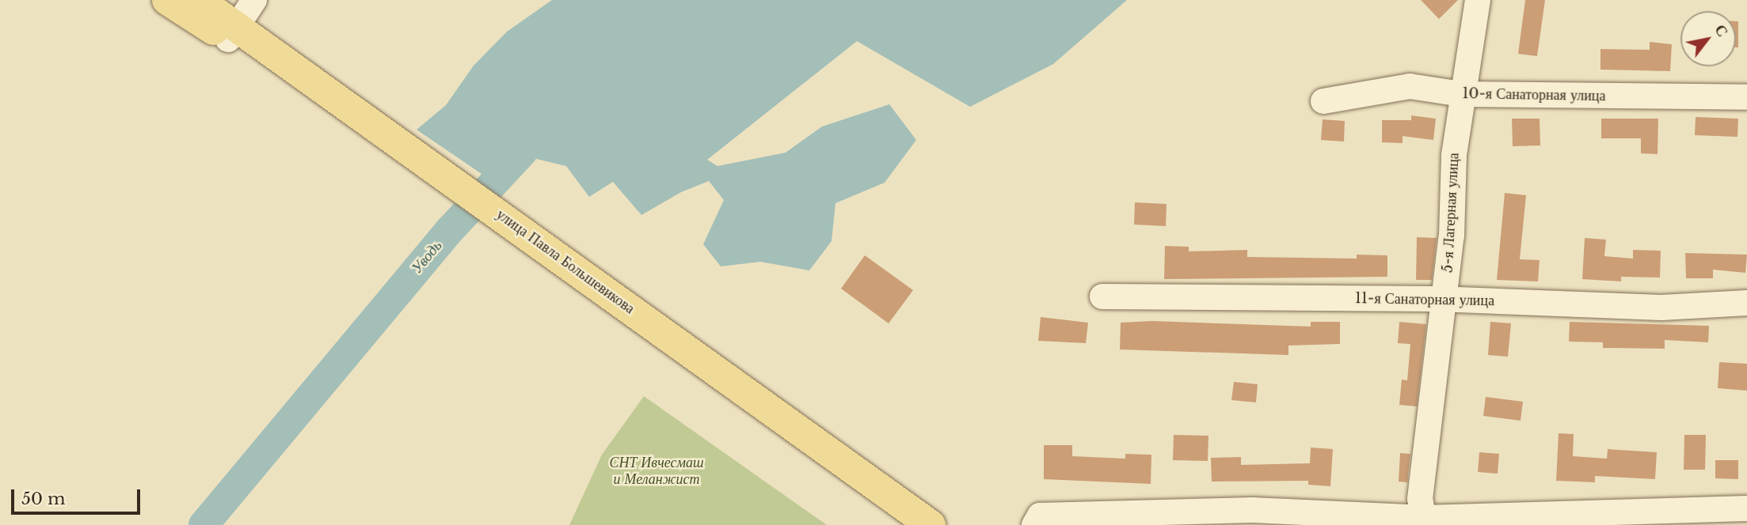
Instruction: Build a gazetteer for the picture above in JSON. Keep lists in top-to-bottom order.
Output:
{
  "streets": {
    "main road": ["улица Павла Большевикова"],
    "street": ["10-я Санаторная улица", "5-я Лагерная улица", "11-я Санаторная улица"]
  },
  "crossings": [
    ["10-я Санаторная улица", "5-я Лагерная улица"],
    ["5-я Лагерная улица", "11-я Санаторная улица"]
  ],
  "water": ["Уводь"],
  "parks": ["СНТ Ивчесмаш и Меланжист"],
  "scale_bar": "50 m",
  "north": "top right"
}
